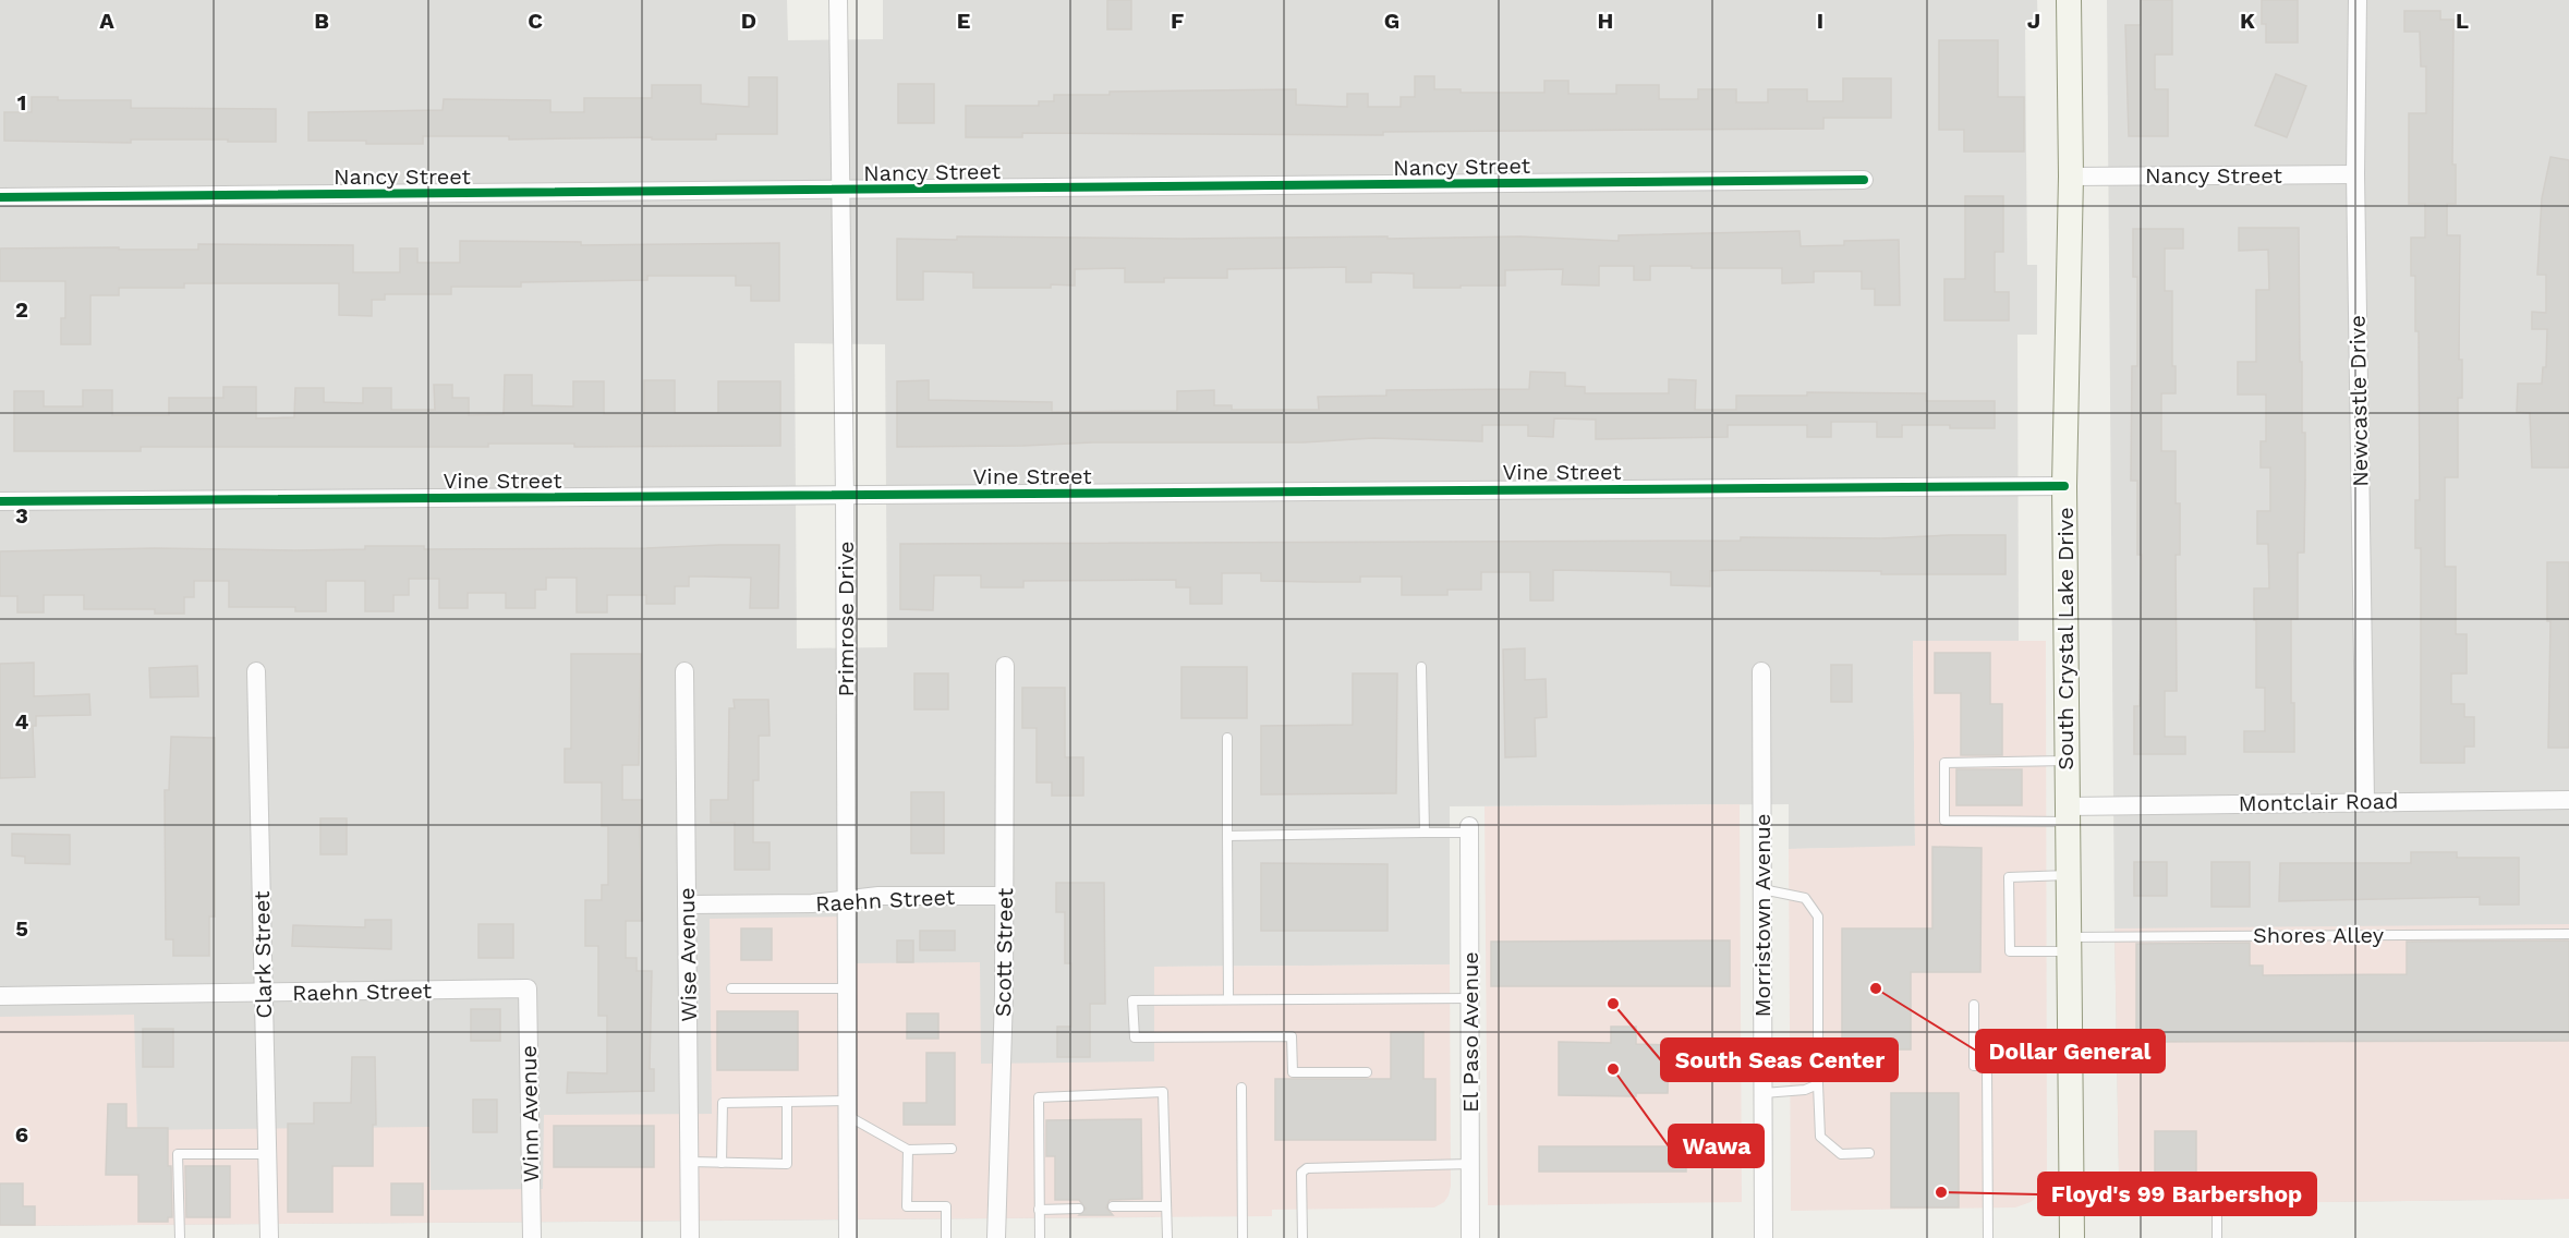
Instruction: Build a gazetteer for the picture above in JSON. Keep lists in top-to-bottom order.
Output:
{
  "streets": {
    "street": [
      "Nancy Street",
      "Newcastle Drive",
      "Vine Street",
      "Primrose Drive",
      "South Crystal Lake Drive",
      "Montclair Road",
      "Raehn Street",
      "Morristown Avenue",
      "Scott Street",
      "Clark Street",
      "Wise Avenue",
      "El Paso Avenue",
      "Winn Avenue"
    ],
    "lane": ["Shores Alley"]
  },
  "crossings": [
    ["Nancy Street", "Newcastle Drive"],
    ["Nancy Street", "Primrose Drive"],
    ["Nancy Street", "South Crystal Lake Drive"],
    ["Newcastle Drive", "Montclair Road"],
    ["Vine Street", "Primrose Drive"],
    ["Vine Street", "South Crystal Lake Drive"],
    ["Primrose Drive", "Raehn Street"],
    ["South Crystal Lake Drive", "Montclair Road"],
    ["South Crystal Lake Drive", "Shores Alley"],
    ["Raehn Street", "Scott Street"],
    ["Raehn Street", "Clark Street"],
    ["Raehn Street", "Wise Avenue"],
    ["Raehn Street", "Winn Avenue"]
  ],
  "places": [
    "Dollar General",
    "South Seas Center",
    "Wawa",
    "Floyd's 99 Barbershop"
  ],
  "grid": {
    "columns": [
      "A",
      "B",
      "C",
      "D",
      "E",
      "F",
      "G",
      "H",
      "I",
      "J",
      "K",
      "L"
    ],
    "rows": [
      "1",
      "2",
      "3",
      "4",
      "5",
      "6"
    ]
  }
}
